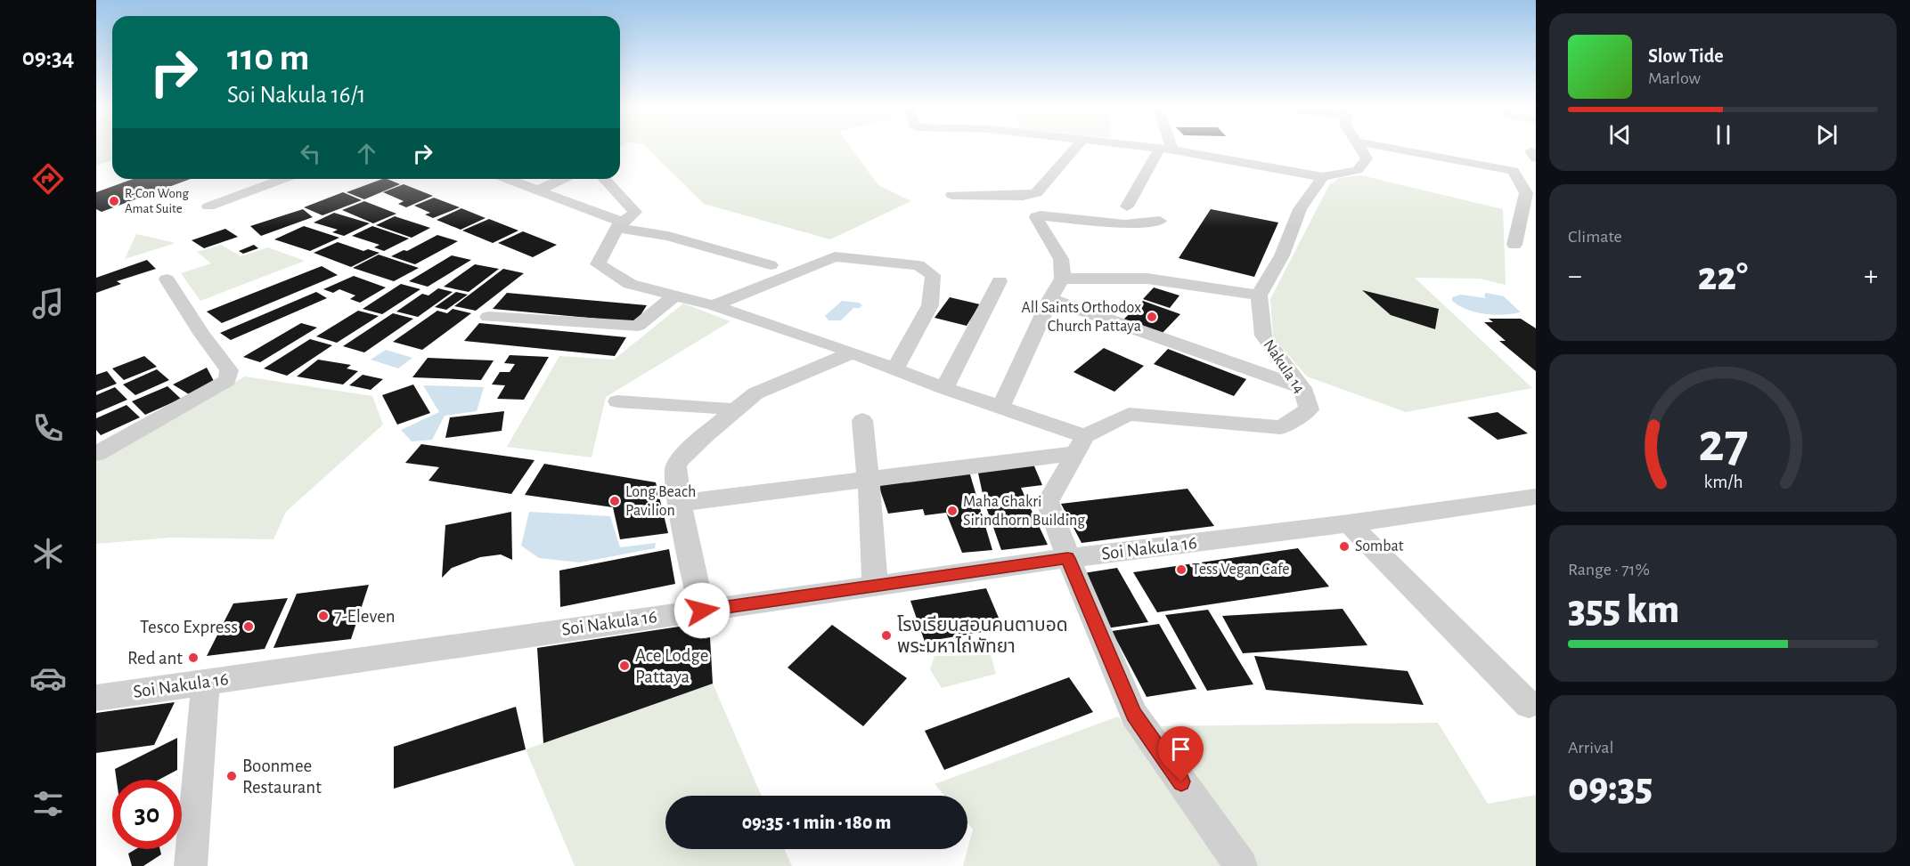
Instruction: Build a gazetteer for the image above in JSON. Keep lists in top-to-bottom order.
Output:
{
  "streets": {
    "street": ["Nakula 14", "Soi Nakula 16"]
  },
  "places": [
    "R-Con Wong Amat Suite",
    "All Saints Orthodox Church Pattaya",
    "Long Beach Pavilion",
    "Maha Chakri Sirindhorn Building",
    "Sombat",
    "Tess Vegan Cafe",
    "7-Eleven",
    "Tesco Express",
    "โรงเรียนสอนคนตาบอด พระมหาไถ่พัทยา",
    "Red ant",
    "Ace Lodge Pattaya",
    "Boonmee Restaurant"
  ],
  "page": {
    "tabs": "09:34",
    "turn": ["110 m", "Soi Nakula 16/1"],
    "song": ["Slow Tide", "Marlow"],
    "tile": [
      "Climate",
      ["Range · 71%", "355 km"],
      ["Arrival", "09:35"]
    ],
    "heat": ["−", "22°", "+"],
    "limit": "30",
    "trip": "09:35 · 1 min · 180 m",
    "gauge": ["27", "km/h"]
  }
}
